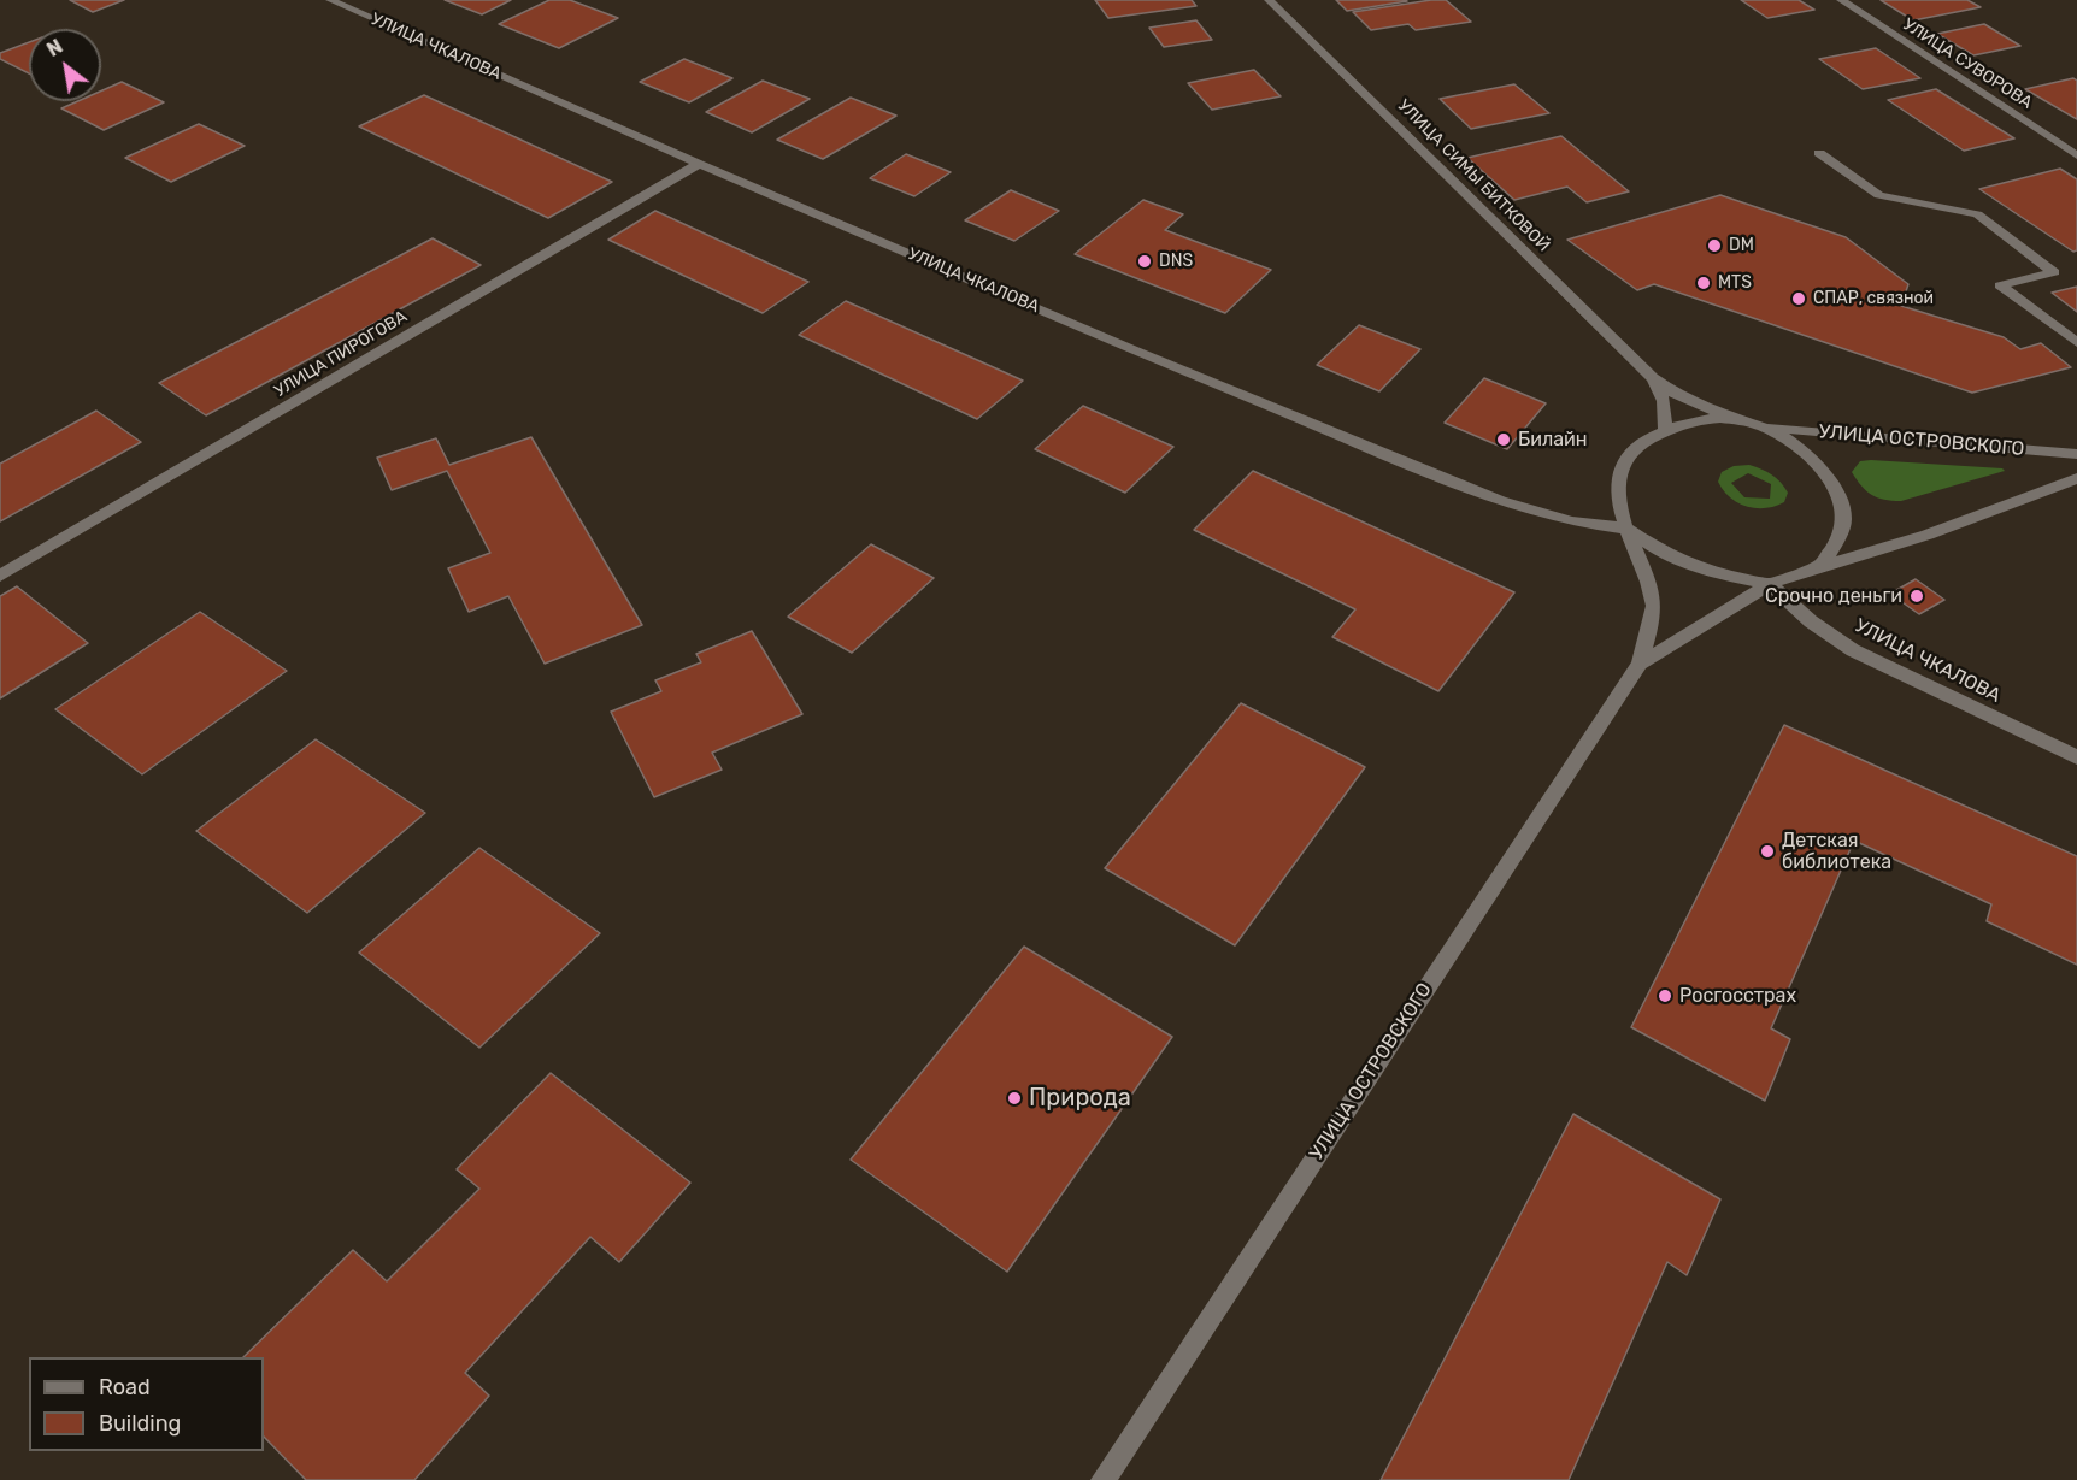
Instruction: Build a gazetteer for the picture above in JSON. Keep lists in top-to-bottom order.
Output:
{
  "streets": {
    "street": [
      "УЛИЦА ЧКАЛОВА",
      "УЛИЦА СУВОРОВА",
      "УЛИЦА СИМЫ БИТКОВОЙ",
      "УЛИЦА ПИРОГОВА",
      "УЛИЦА ОСТРОВСКОГО"
    ]
  },
  "crossings": [
    ["УЛИЦА ЧКАЛОВА", "УЛИЦА ПИРОГОВА"],
    ["УЛИЦА ЧКАЛОВА", "УЛИЦА ОСТРОВСКОГО"]
  ],
  "places": [
    "DM",
    "DNS",
    "MTS",
    "СПАР, связной",
    "Билайн",
    "Срочно деньги",
    "Детская библиотека",
    "Росгосстрах",
    "Природа"
  ],
  "legend": ["Road", "Building"],
  "north": "top left"
}
